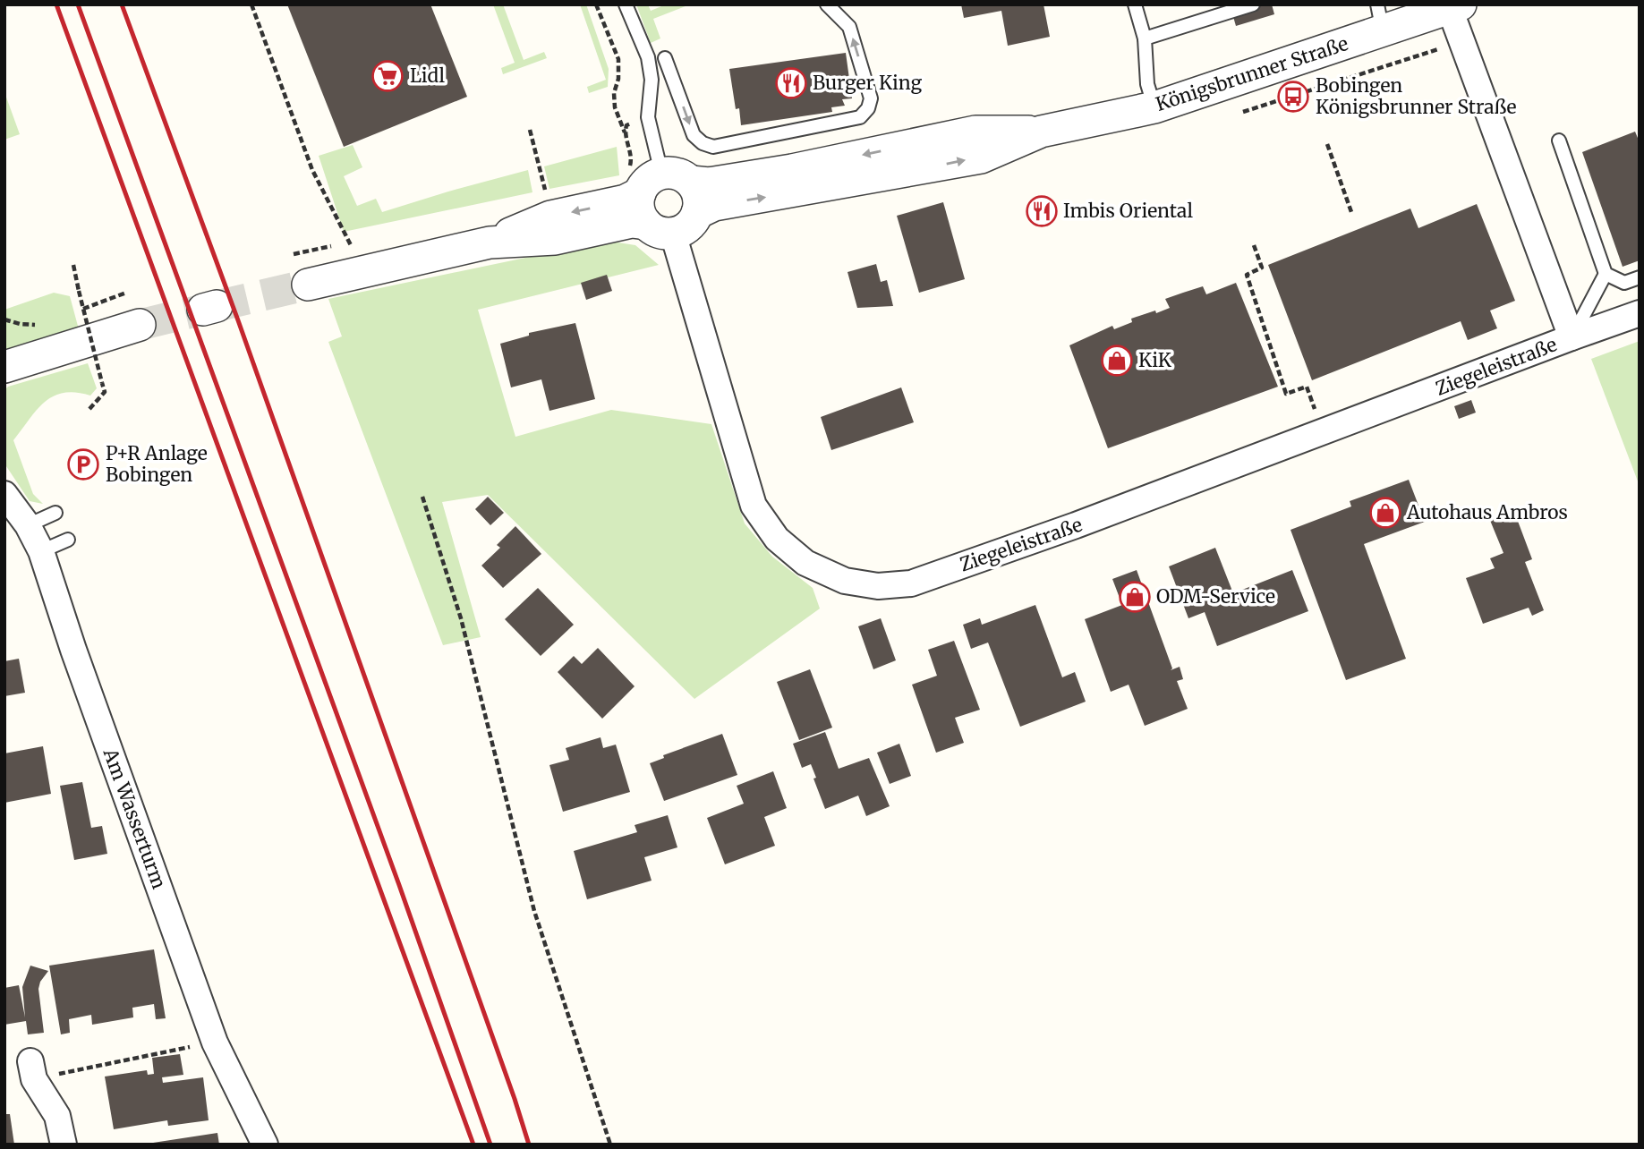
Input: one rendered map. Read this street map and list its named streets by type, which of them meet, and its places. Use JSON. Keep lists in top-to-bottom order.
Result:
{
  "streets": {
    "street": ["Königsbrunner Straße", "Ziegeleistraße", "Am Wasserturm"]
  },
  "crossings": [
    ["Königsbrunner Straße", "Ziegeleistraße"]
  ],
  "places": {
    "supermarket": ["Lidl"],
    "restaurant": ["Burger King", "Imbis Oriental"],
    "bus stop": ["Bobingen Königsbrunner Straße"],
    "shop": ["KiK", "Autohaus Ambros", "ODM-Service"],
    "parking": ["P+R Anlage Bobingen"]
  }
}
